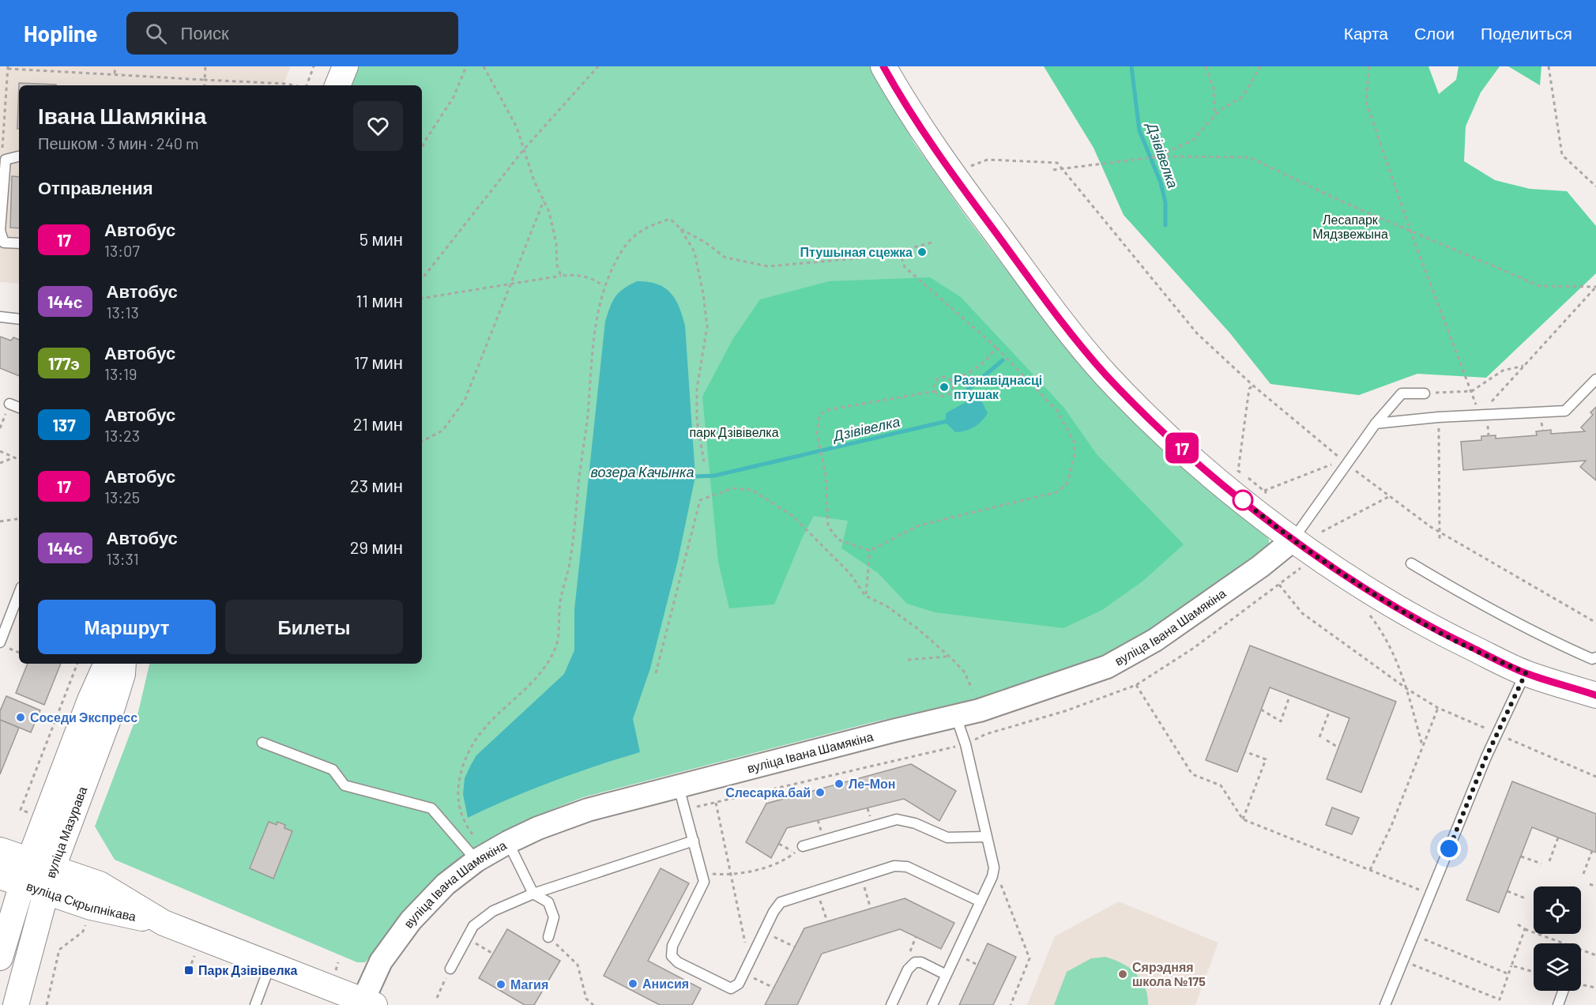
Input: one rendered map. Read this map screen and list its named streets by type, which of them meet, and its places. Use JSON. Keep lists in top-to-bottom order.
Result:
{
  "streets": {
    "main road": ["вуліца Мазурава", "вуліца Скрыпнікава"],
    "street": ["вуліца Івана Шамякіна"]
  },
  "crossings": [
    ["вуліца Івана Шамякіна", "вуліца Скрыпнікава"],
    ["вуліца Мазурава", "вуліца Скрыпнікава"]
  ],
  "water": ["Дзівівелка", "возера Качынка"],
  "parks": ["Лесапарк Мядзвежына", "парк Дзівівелка"],
  "places": {
    "other": [
      "Птушыная сцежка",
      "Разнавіднасці птушак",
      "Соседи Экспресс",
      "Ле-Мон",
      "Слесарка.бай",
      "Сярэдняя школа №175",
      "Анисия",
      "Магия"
    ],
    "transit": ["Парк Дзівівелка"]
  },
  "lines": ["bus line 17"],
  "page": {
    "header": "Hopline",
    "search": "Поиск",
    "nav": ["Карта", "Слои", "Поделиться"],
    "on_map": "17",
    "heading": [
      ["Івана Шамякіна", "Пешком · 3 мин · 240 m"],
      "Отправления"
    ],
    "list": [
      {
        "mark": "17",
        "name": "Автобус",
        "note": "13:07",
        "value": "5 мин"
      },
      {
        "mark": "144с",
        "name": "Автобус",
        "note": "13:13",
        "value": "11 мин"
      },
      {
        "mark": "177э",
        "name": "Автобус",
        "note": "13:19",
        "value": "17 мин"
      },
      {
        "mark": "137",
        "name": "Автобус",
        "note": "13:23",
        "value": "21 мин"
      },
      {
        "mark": "17",
        "name": "Автобус",
        "note": "13:25",
        "value": "23 мин"
      },
      {
        "mark": "144с",
        "name": "Автобус",
        "note": "13:31",
        "value": "29 мин"
      }
    ],
    "buttons": ["Маршрут", "Билеты"]
  }
}
